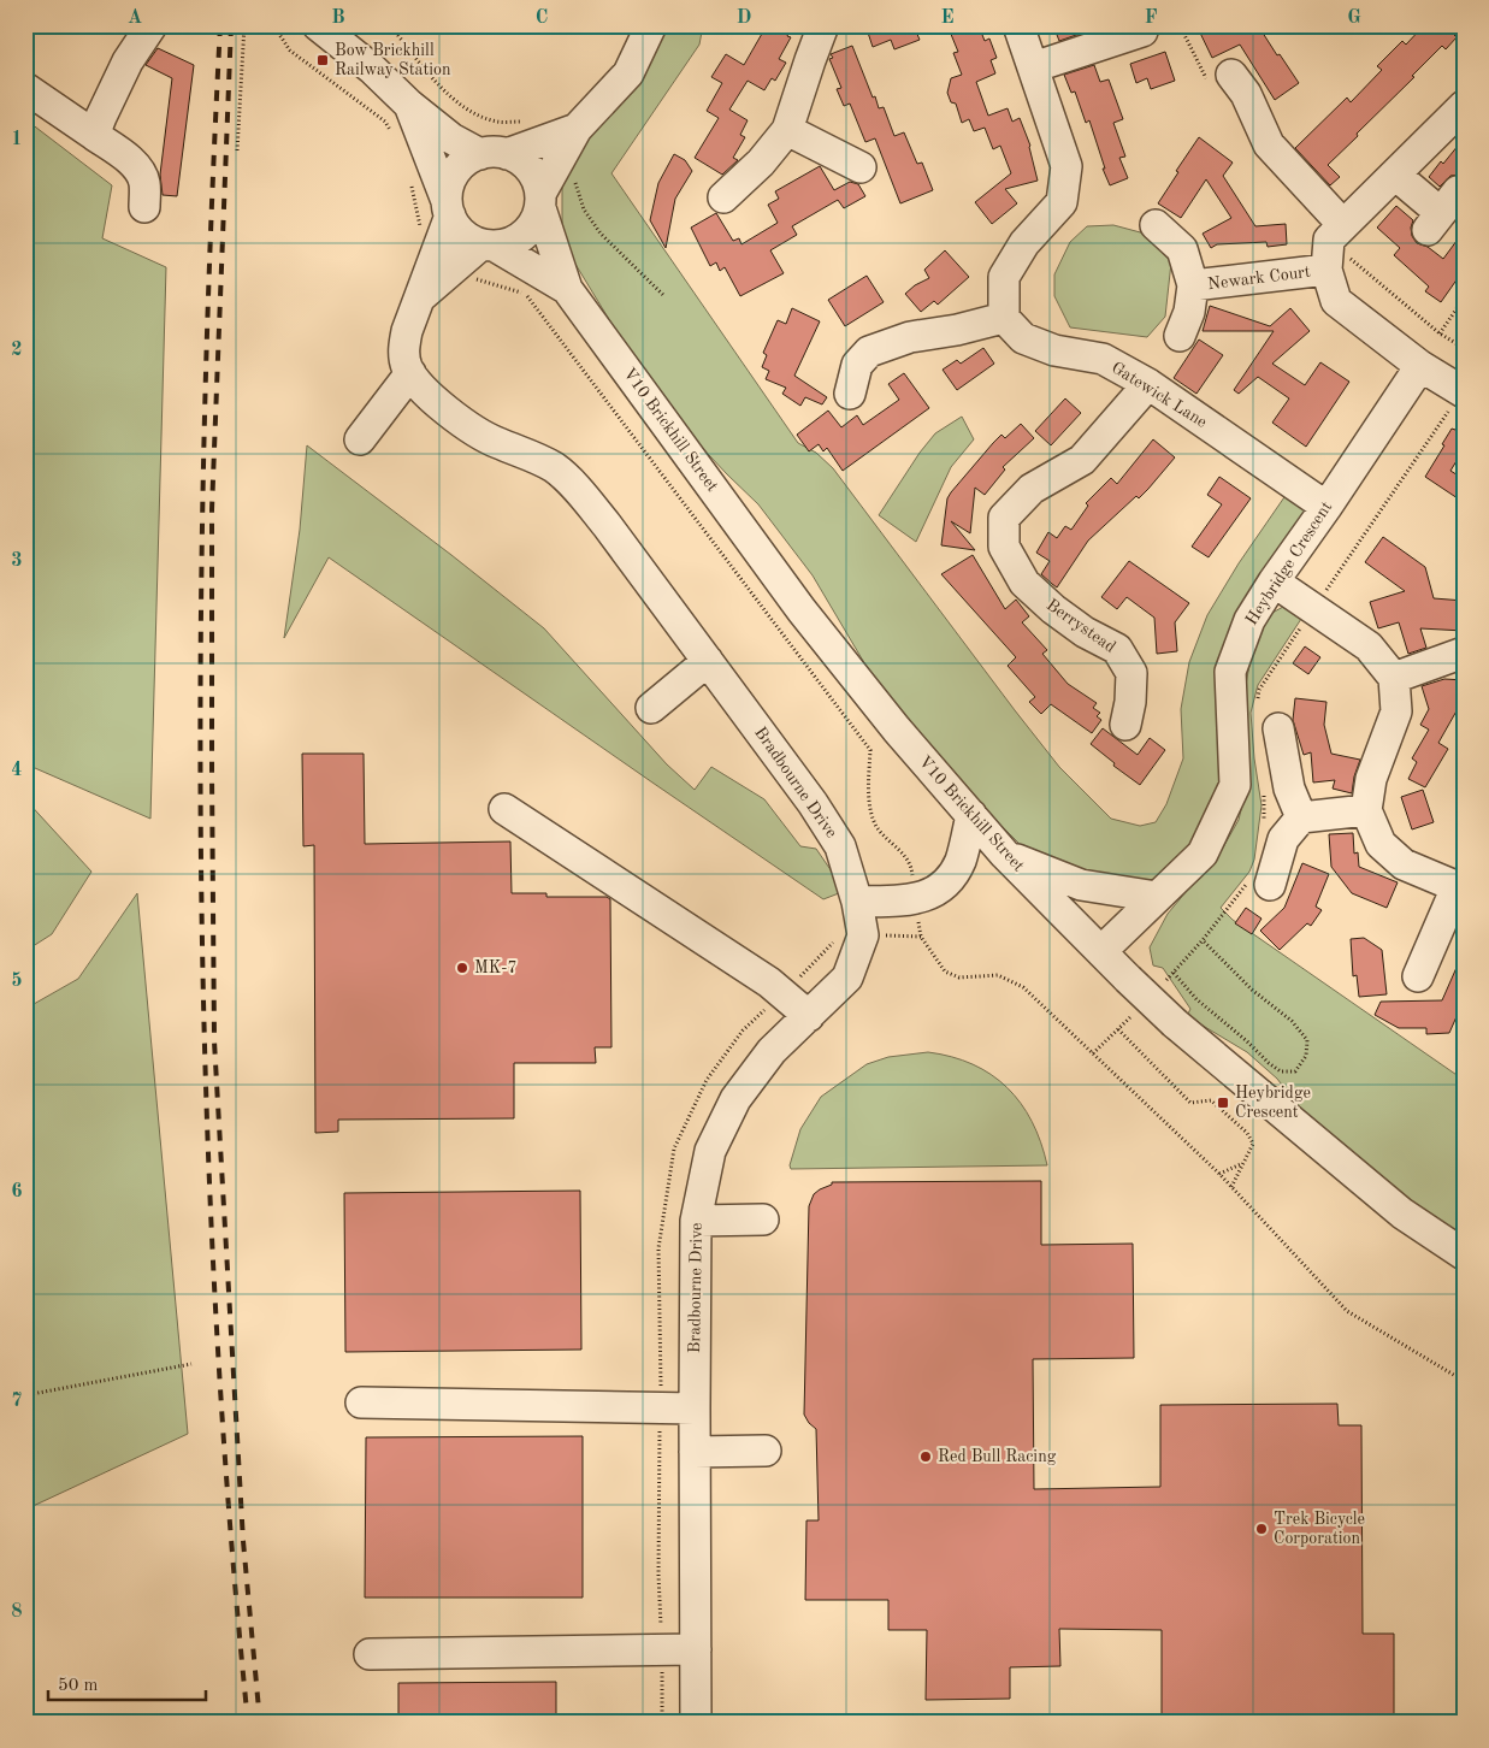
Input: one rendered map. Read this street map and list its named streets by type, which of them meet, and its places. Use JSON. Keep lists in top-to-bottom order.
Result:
{
  "streets": {
    "street": [
      "Newark Court",
      "Gatewick Lane",
      "V10 Brickhill Street",
      "Heybridge Crescent",
      "Berrystead",
      "Bradbourne Drive"
    ]
  },
  "crossings": [
    ["Gatewick Lane", "Heybridge Crescent"],
    ["Gatewick Lane", "Berrystead"],
    ["V10 Brickhill Street", "Heybridge Crescent"]
  ],
  "places": {
    "transit": ["Bow Brickhill Railway Station", "Heybridge Crescent"],
    "other": ["MK-7", "Red Bull Racing", "Trek Bicycle Corporation"]
  },
  "scale_bar": "50 m",
  "grid": {
    "columns": [
      "A",
      "B",
      "C",
      "D",
      "E",
      "F",
      "G"
    ],
    "rows": [
      "1",
      "2",
      "3",
      "4",
      "5",
      "6",
      "7",
      "8"
    ]
  }
}
